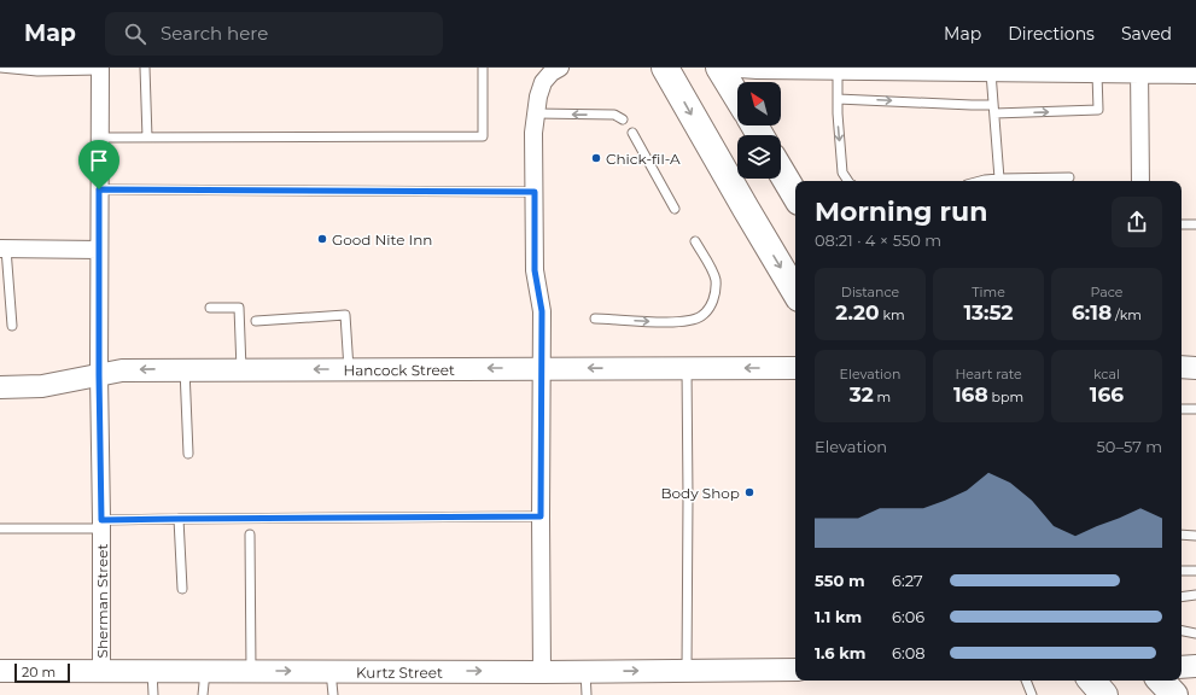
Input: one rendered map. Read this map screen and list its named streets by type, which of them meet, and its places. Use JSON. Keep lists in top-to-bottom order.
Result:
{
  "streets": {
    "street": ["Hancock Street", "Sherman Street", "Kurtz Street"]
  },
  "crossings": [
    ["Hancock Street", "Sherman Street"],
    ["Sherman Street", "Kurtz Street"]
  ],
  "one_way": ["Hancock Street", "Kurtz Street"],
  "places": ["Chick-fil-A", "Good Nite Inn", "Body Shop"],
  "scale_bar": "20 m",
  "north": "top left",
  "page": {
    "header": "Map",
    "search": "Search here",
    "nav": ["Map", "Directions", "Saved"],
    "heading": ["Morning run", "08:21 · 4 × 550 m"],
    "stats": [
      ["Distance", "2.20 km"],
      ["Time", "13:52"],
      ["Pace", "6:18 /km"],
      ["Elevation", "32 m"],
      ["Heart rate", "168 bpm"],
      ["kcal", "166"]
    ],
    "chart": ["Elevation", "50–57 m"],
    "list": [
      {
        "name": "550 m",
        "note": "6:27"
      },
      {
        "name": "1.1 km",
        "note": "6:06"
      },
      {
        "name": "1.6 km",
        "note": "6:08"
      }
    ],
    "scale": "20 m"
  }
}
